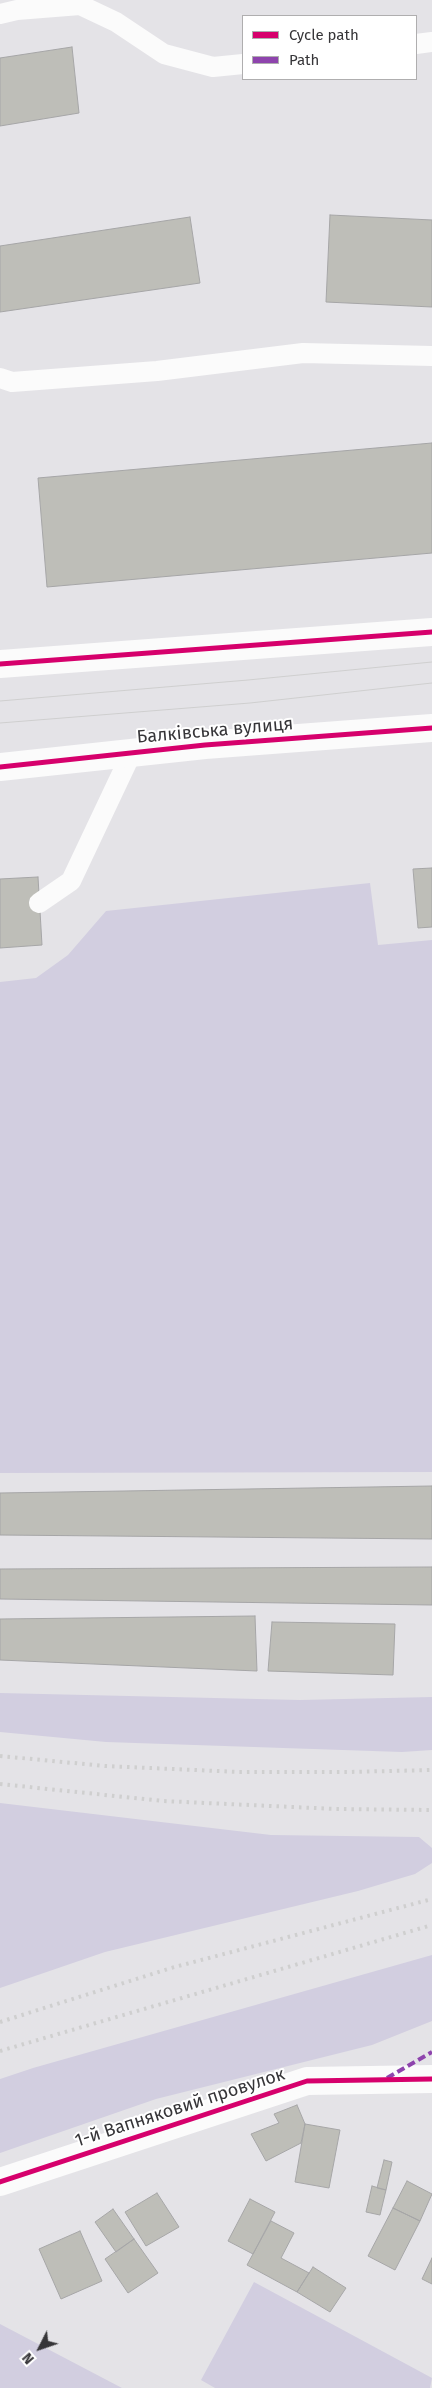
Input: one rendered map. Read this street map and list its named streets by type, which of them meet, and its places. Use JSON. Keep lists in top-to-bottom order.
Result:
{
  "streets": {
    "main road": ["Балківська вулиця", "1-й Вапняковий провулок"]
  },
  "legend": ["Cycle path", "Path"],
  "north": "bottom left"
}
